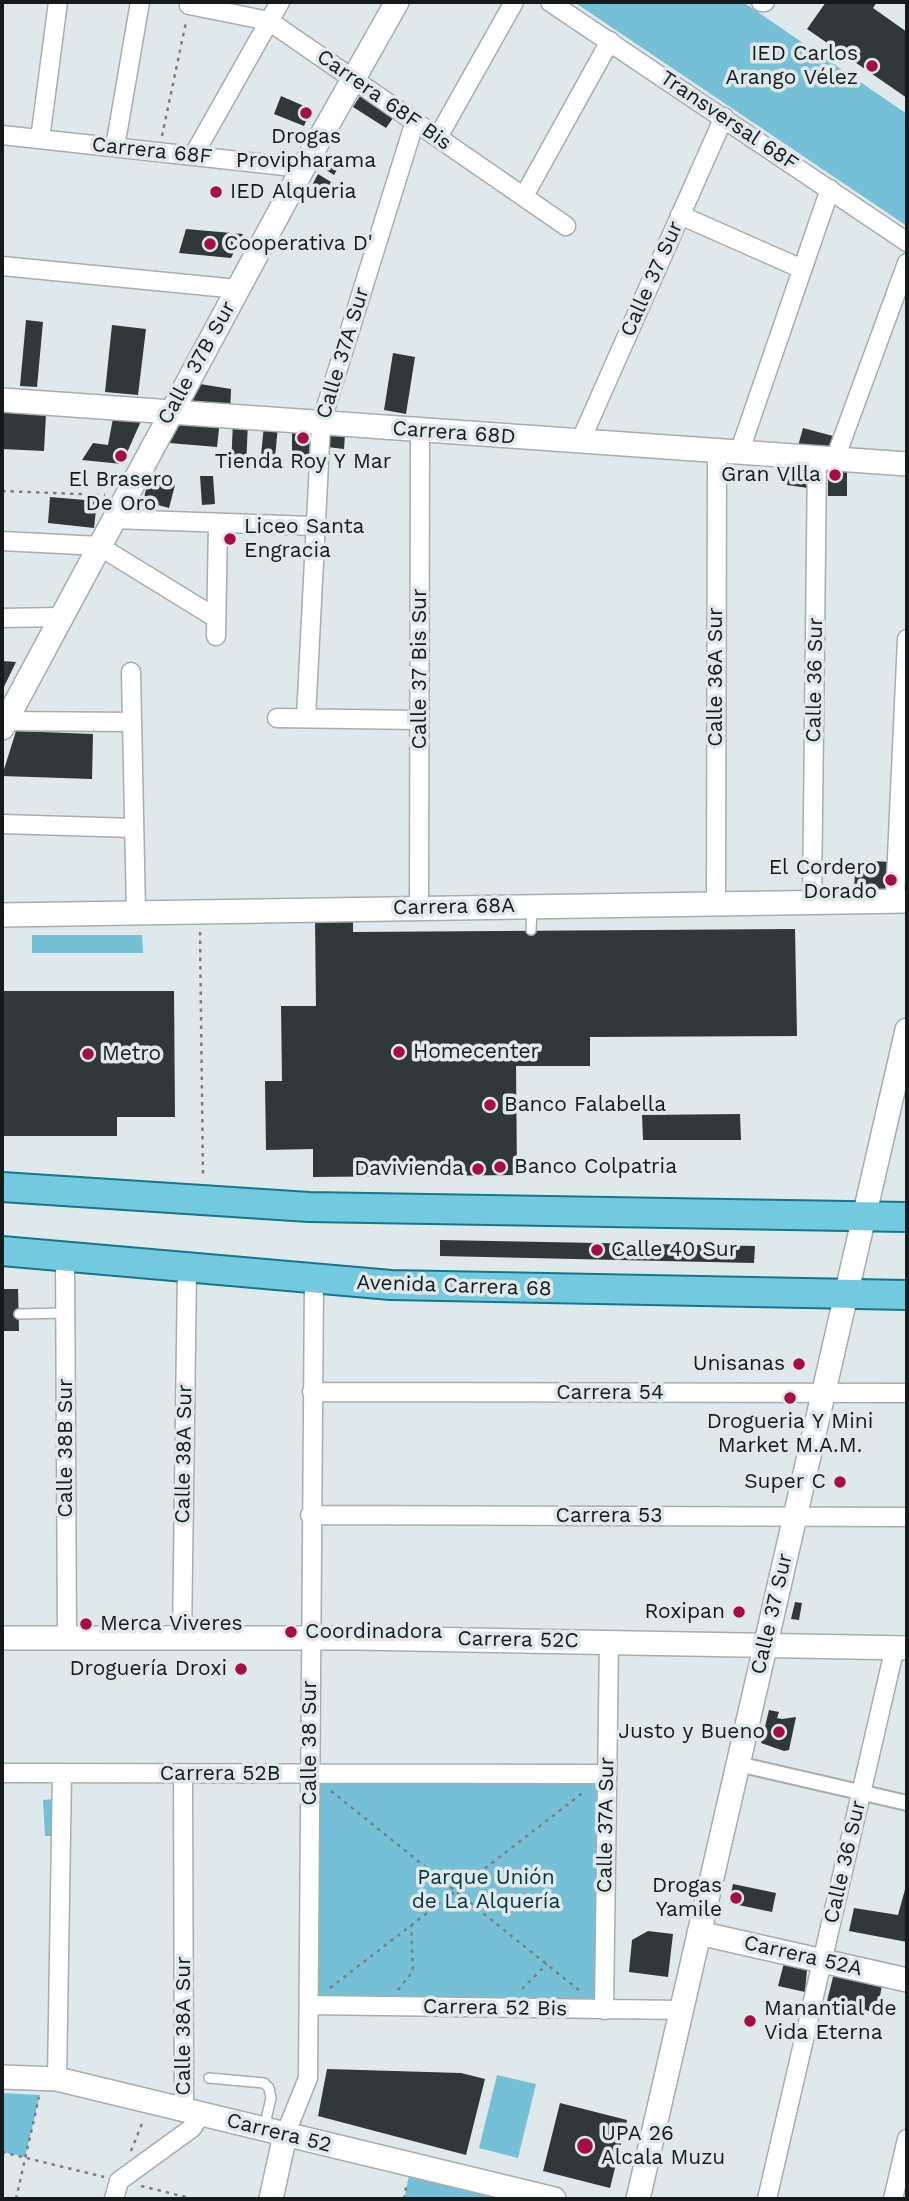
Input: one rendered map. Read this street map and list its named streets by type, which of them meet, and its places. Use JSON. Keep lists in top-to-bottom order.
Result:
{
  "streets": {
    "main road": ["Avenida Carrera 68"],
    "street": [
      "Carrera 68F Bis",
      "Transversal 68F",
      "Carrera 68F",
      "Calle 37 Sur",
      "Calle 37A Sur",
      "Calle 37B Sur",
      "Carrera 68D",
      "Calle 37 Bis Sur",
      "Calle 36A Sur",
      "Calle 36 Sur",
      "Carrera 68A",
      "Carrera 54",
      "Calle 38B Sur",
      "Calle 38A Sur",
      "Carrera 53",
      "Carrera 52C",
      "Calle 38 Sur",
      "Carrera 52B",
      "Carrera 52A",
      "Carrera 52 Bis",
      "Carrera 52"
    ]
  },
  "crossings": [
    ["Carrera 68F Bis", "Calle 37A Sur"],
    ["Carrera 68F Bis", "Calle 37B Sur"],
    ["Transversal 68F", "Calle 37 Sur"],
    ["Transversal 68F", "Calle 36A Sur"],
    ["Carrera 68F", "Calle 37B Sur"],
    ["Calle 37 Sur", "Carrera 68D"],
    ["Calle 37 Sur", "Avenida Carrera 68"],
    ["Calle 37 Sur", "Carrera 54"],
    ["Calle 37 Sur", "Carrera 53"],
    ["Calle 37 Sur", "Carrera 52C"],
    ["Calle 37 Sur", "Carrera 52A"],
    ["Calle 37 Sur", "Carrera 52 Bis"],
    ["Calle 37A Sur", "Carrera 68D"],
    ["Calle 37A Sur", "Carrera 52C"],
    ["Calle 37A Sur", "Carrera 52B"],
    ["Calle 37A Sur", "Carrera 52 Bis"],
    ["Calle 37B Sur", "Carrera 68D"],
    ["Carrera 68D", "Calle 37 Bis Sur"],
    ["Carrera 68D", "Calle 36A Sur"],
    ["Carrera 68D", "Calle 36 Sur"],
    ["Calle 37 Bis Sur", "Carrera 68A"],
    ["Calle 36A Sur", "Carrera 68A"],
    ["Calle 36 Sur", "Carrera 68A"],
    ["Calle 36 Sur", "Carrera 52C"],
    ["Calle 36 Sur", "Carrera 52A"],
    ["Avenida Carrera 68", "Calle 38B Sur"],
    ["Avenida Carrera 68", "Calle 38A Sur"],
    ["Avenida Carrera 68", "Calle 38 Sur"],
    ["Carrera 54", "Calle 38 Sur"],
    ["Calle 38B Sur", "Carrera 52C"],
    ["Calle 38A Sur", "Carrera 52C"],
    ["Calle 38A Sur", "Carrera 52B"],
    ["Calle 38A Sur", "Carrera 52"],
    ["Carrera 53", "Calle 38 Sur"],
    ["Carrera 52C", "Calle 38 Sur"],
    ["Calle 38 Sur", "Carrera 52B"],
    ["Calle 38 Sur", "Carrera 52 Bis"],
    ["Calle 38 Sur", "Carrera 52"]
  ],
  "parks": ["Parque Unión de La Alquería"],
  "places": [
    "IED Carlos Arango Vélez",
    "Drogas Provipharama",
    "IED Alqueria",
    "Cooperativa D'",
    "Tienda Roy Y Mar",
    "El Brasero De Oro",
    "Gran VIlla",
    "Liceo Santa Engracia",
    "El Cordero Dorado",
    "Homecenter",
    "Metro",
    "Banco Falabella",
    "Banco Colpatria",
    "Davivienda",
    "Calle 40 Sur",
    "Unisanas",
    "Drogueria Y Mini Market M.A.M.",
    "Super C",
    "Roxipan",
    "Merca Viveres",
    "Coordinadora",
    "Droguería Droxi",
    "Justo y Bueno",
    "Drogas Yamile",
    "Manantial de Vida Eterna",
    "UPA 26 Alcala Muzu"
  ]
}
